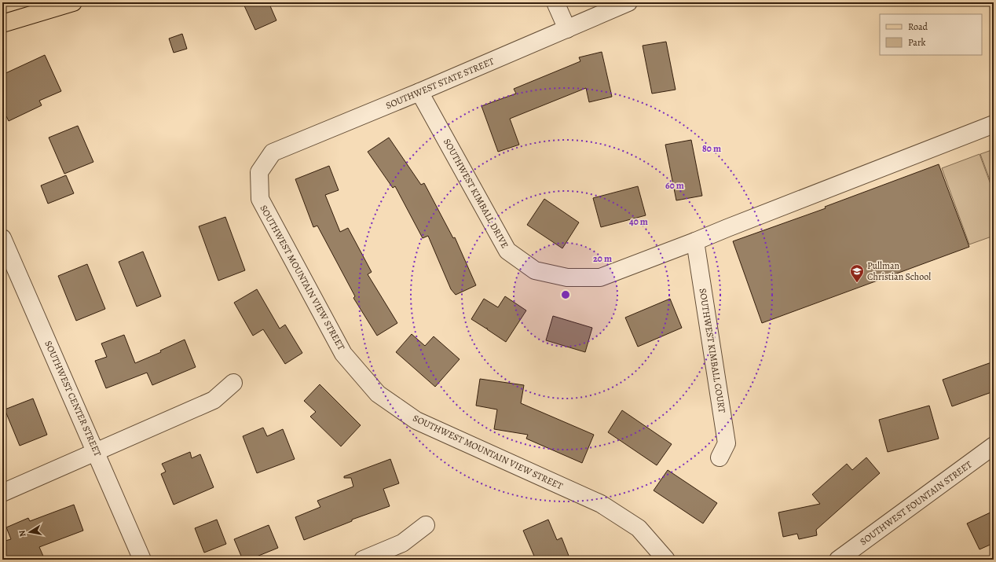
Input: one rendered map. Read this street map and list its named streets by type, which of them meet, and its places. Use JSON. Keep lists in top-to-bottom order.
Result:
{
  "streets": {
    "street": [
      "SOUTHWEST STATE STREET",
      "SOUTHWEST KIMBALL DRIVE",
      "SOUTHWEST MOUNTAIN VIEW STREET",
      "SOUTHWEST KIMBALL COURT",
      "SOUTHWEST CENTER STREET",
      "SOUTHWEST FOUNTAIN STREET"
    ]
  },
  "crossings": [
    ["SOUTHWEST STATE STREET", "SOUTHWEST KIMBALL DRIVE"],
    ["SOUTHWEST STATE STREET", "SOUTHWEST MOUNTAIN VIEW STREET"],
    ["SOUTHWEST KIMBALL DRIVE", "SOUTHWEST KIMBALL COURT"]
  ],
  "places": {
    "school or university": ["Pullman Christian School"]
  },
  "legend": ["Road", "Park"],
  "north": "left",
  "rings": [
    "80 m",
    "60 m",
    "40 m",
    "20 m"
  ]
}
